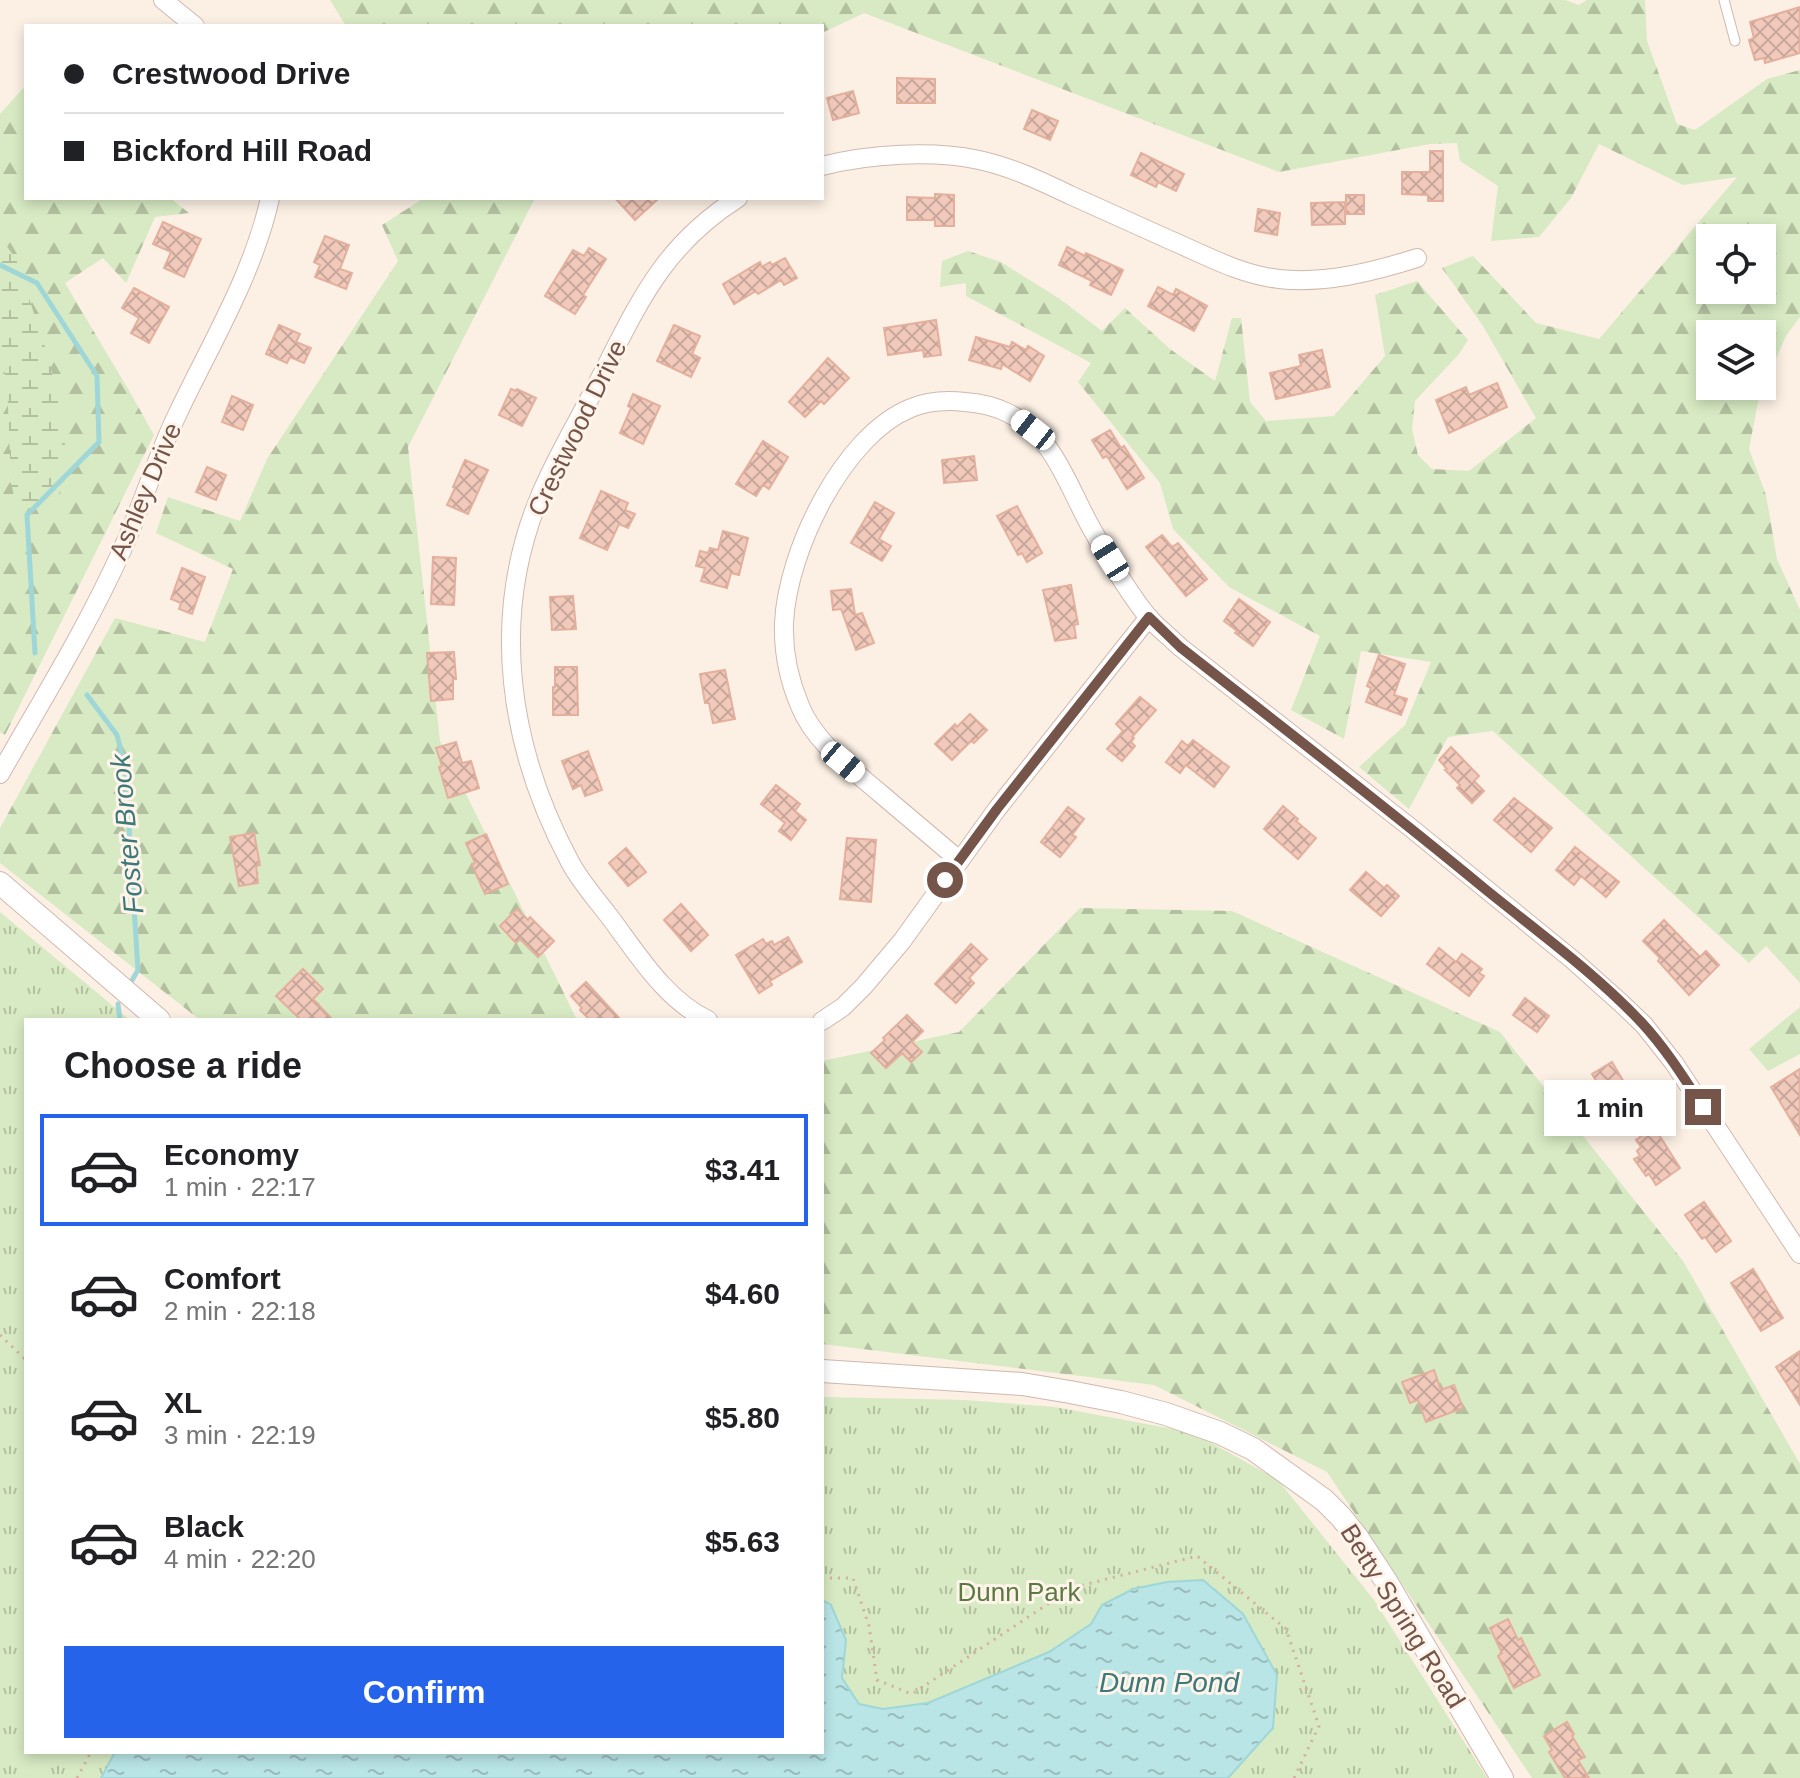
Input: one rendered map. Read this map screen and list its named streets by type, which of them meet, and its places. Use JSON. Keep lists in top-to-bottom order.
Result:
{
  "streets": {
    "street": ["Crestwood Drive", "Ashley Drive", "Betty Spring Road"]
  },
  "water": ["Foster Brook", "Dunn Pond"],
  "parks": ["Dunn Park"],
  "page": {
    "banner": ["Crestwood Drive", "Bickford Hill Road"],
    "heading": "Choose a ride",
    "bubble": "1 min",
    "list": [
      {
        "name": "Economy",
        "note": "1 min · 22:17",
        "value": "$3.41"
      },
      {
        "name": "Comfort",
        "note": "2 min · 22:18",
        "value": "$4.60"
      },
      {
        "name": "XL",
        "note": "3 min · 22:19",
        "value": "$5.80"
      },
      {
        "name": "Black",
        "note": "4 min · 22:20",
        "value": "$5.63"
      }
    ],
    "buttons": "Confirm"
  }
}
